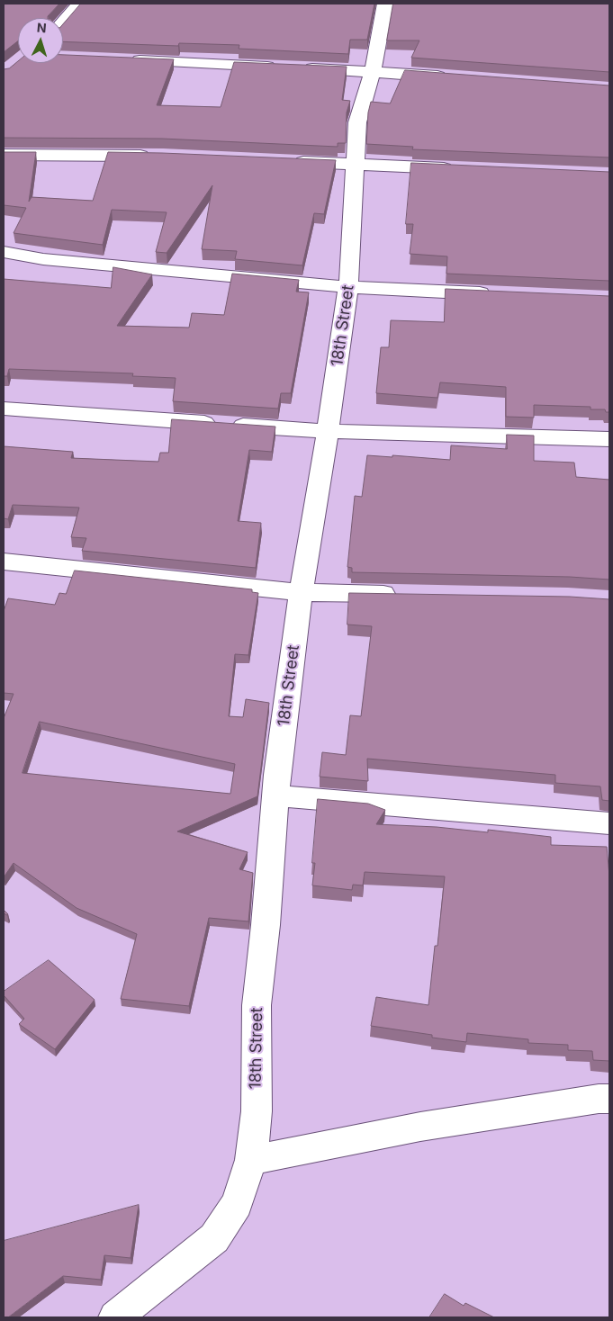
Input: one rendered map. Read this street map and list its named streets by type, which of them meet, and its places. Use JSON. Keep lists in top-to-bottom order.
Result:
{
  "streets": {
    "street": ["18th Street"]
  },
  "north": "top"
}
